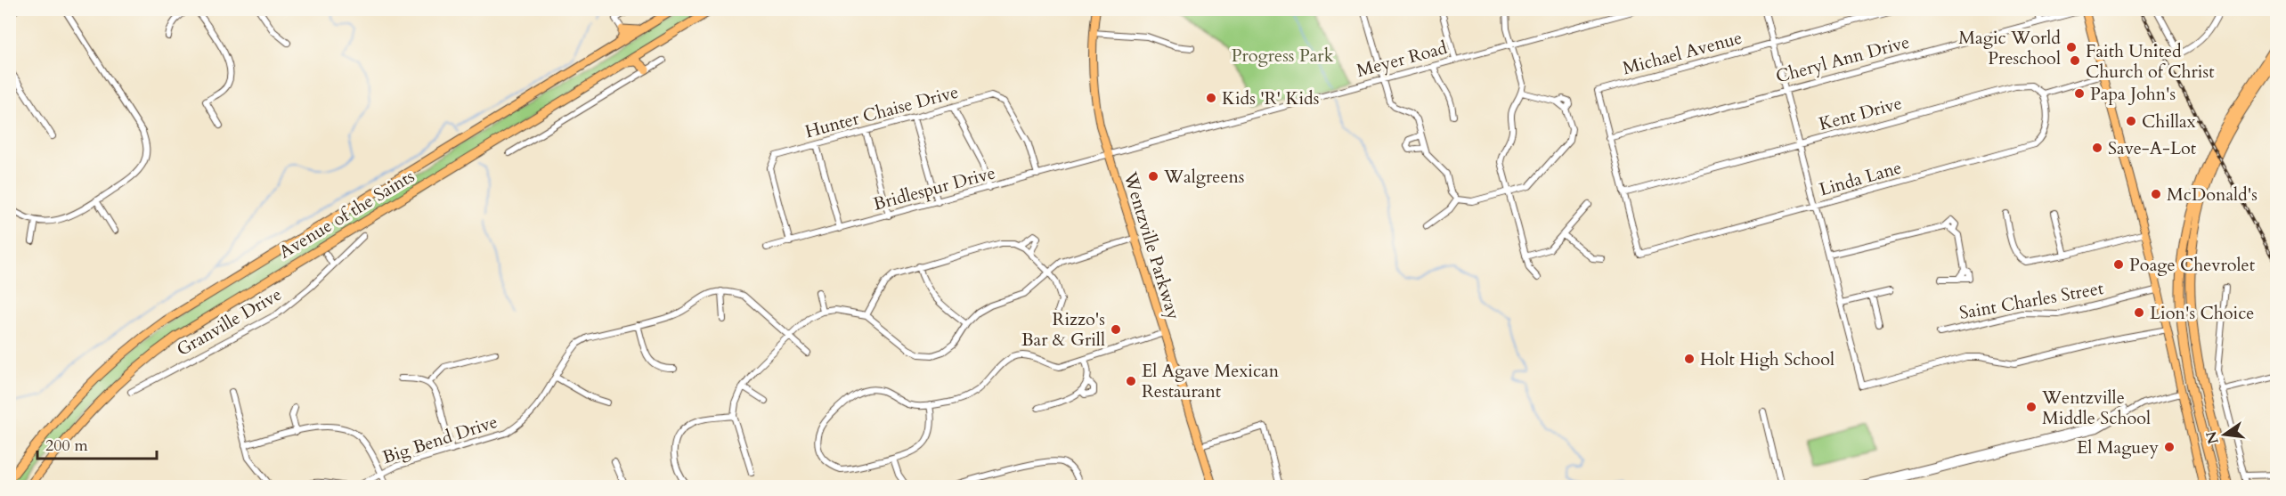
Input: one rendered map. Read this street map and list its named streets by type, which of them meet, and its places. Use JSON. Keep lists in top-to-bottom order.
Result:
{
  "streets": {
    "highway": ["Avenue of the Saints"],
    "main road": ["Wentzville Parkway"],
    "street": [
      "Michael Avenue",
      "Meyer Road",
      "Cheryl Ann Drive",
      "Hunter Chaise Drive",
      "Kent Drive",
      "Linda Lane",
      "Bridlespur Drive",
      "Saint Charles Street",
      "Granville Drive",
      "Big Bend Drive"
    ]
  },
  "crossings": [
    ["Michael Avenue", "Cheryl Ann Drive"],
    ["Meyer Road", "Bridlespur Drive"],
    ["Meyer Road", "Wentzville Parkway"],
    ["Hunter Chaise Drive", "Bridlespur Drive"],
    ["Kent Drive", "Linda Lane"],
    ["Bridlespur Drive", "Wentzville Parkway"]
  ],
  "parks": ["Progress Park"],
  "places": [
    "Magic World Preschool",
    "Faith United Church of Christ",
    "Papa John's",
    "Kids 'R' Kids",
    "Chillax",
    "Save-A-Lot",
    "Walgreens",
    "McDonald's",
    "Poage Chevrolet",
    "Lion's Choice",
    "Rizzo's Bar & Grill",
    "Holt High School",
    "El Agave Mexican Restaurant",
    "Wentzville Middle School",
    "El Maguey"
  ],
  "scale_bar": "200 m",
  "north": "left"
}
